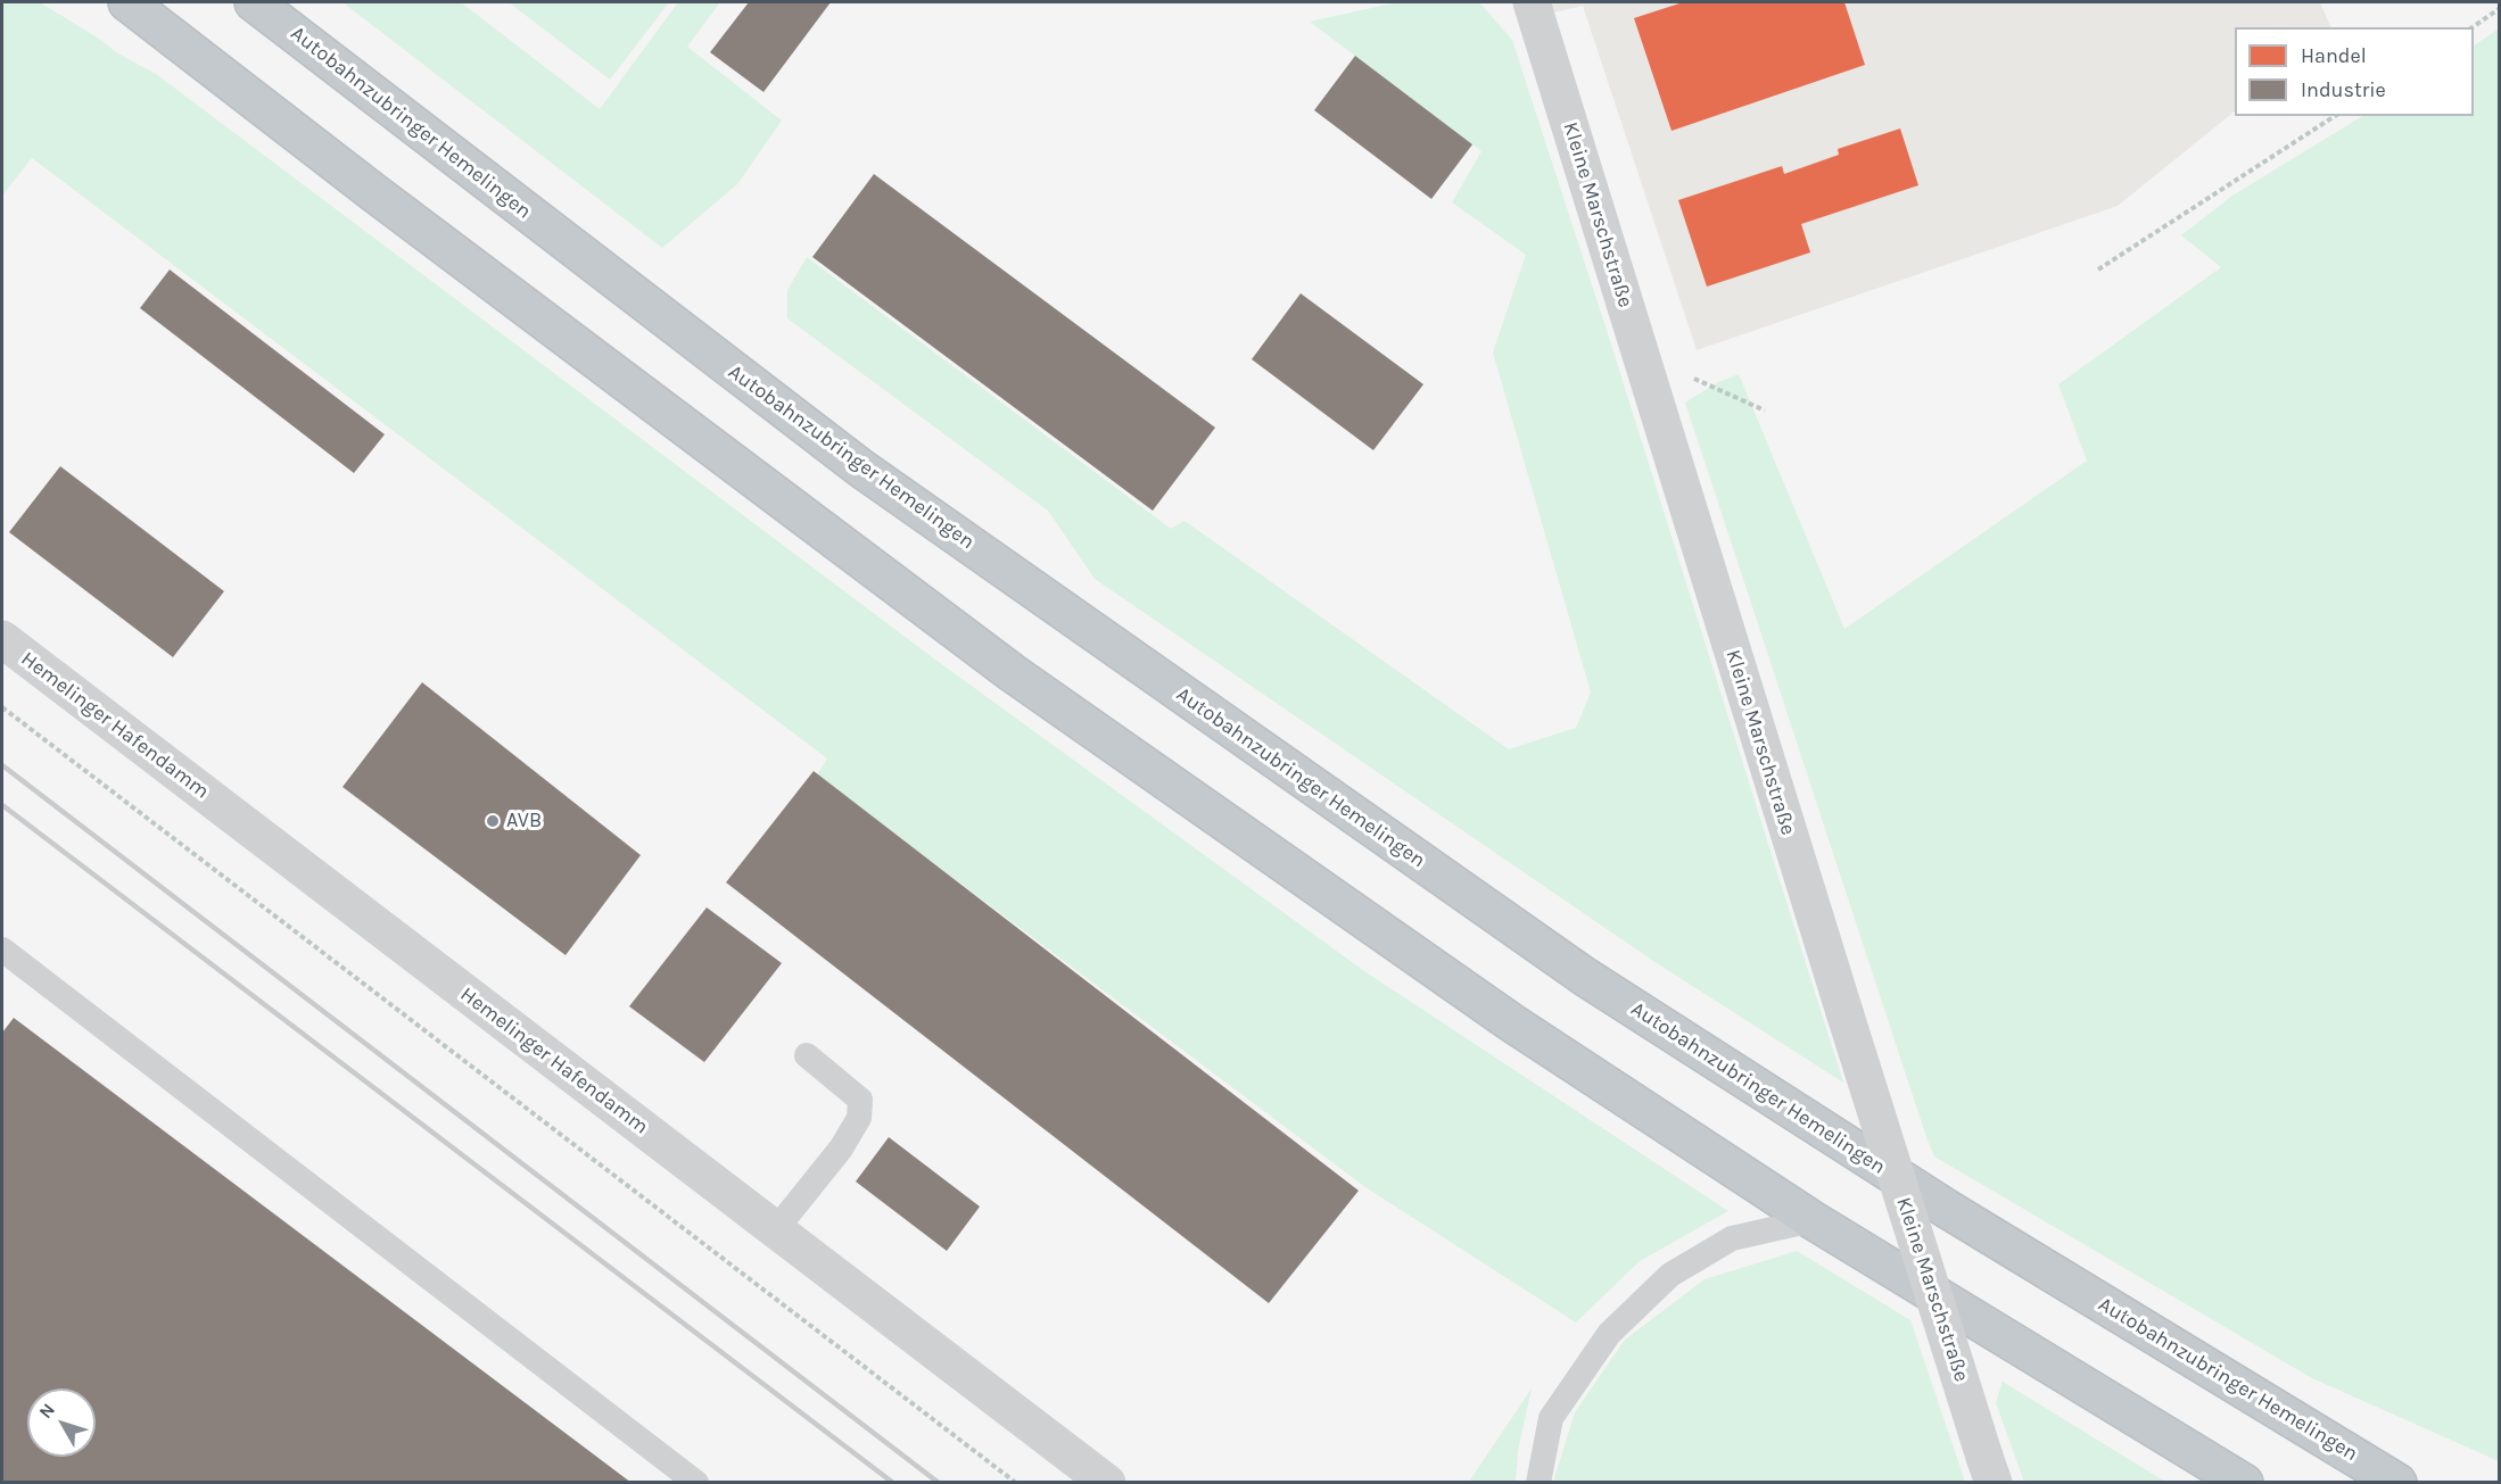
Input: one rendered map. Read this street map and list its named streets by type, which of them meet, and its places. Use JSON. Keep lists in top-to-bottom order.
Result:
{
  "streets": {
    "highway": ["Autobahnzubringer Hemelingen"],
    "street": ["Kleine Marschstraße", "Hemelinger Hafendamm"]
  },
  "places": ["AVB"],
  "legend": ["Handel", "Industrie"],
  "north": "top left"
}
